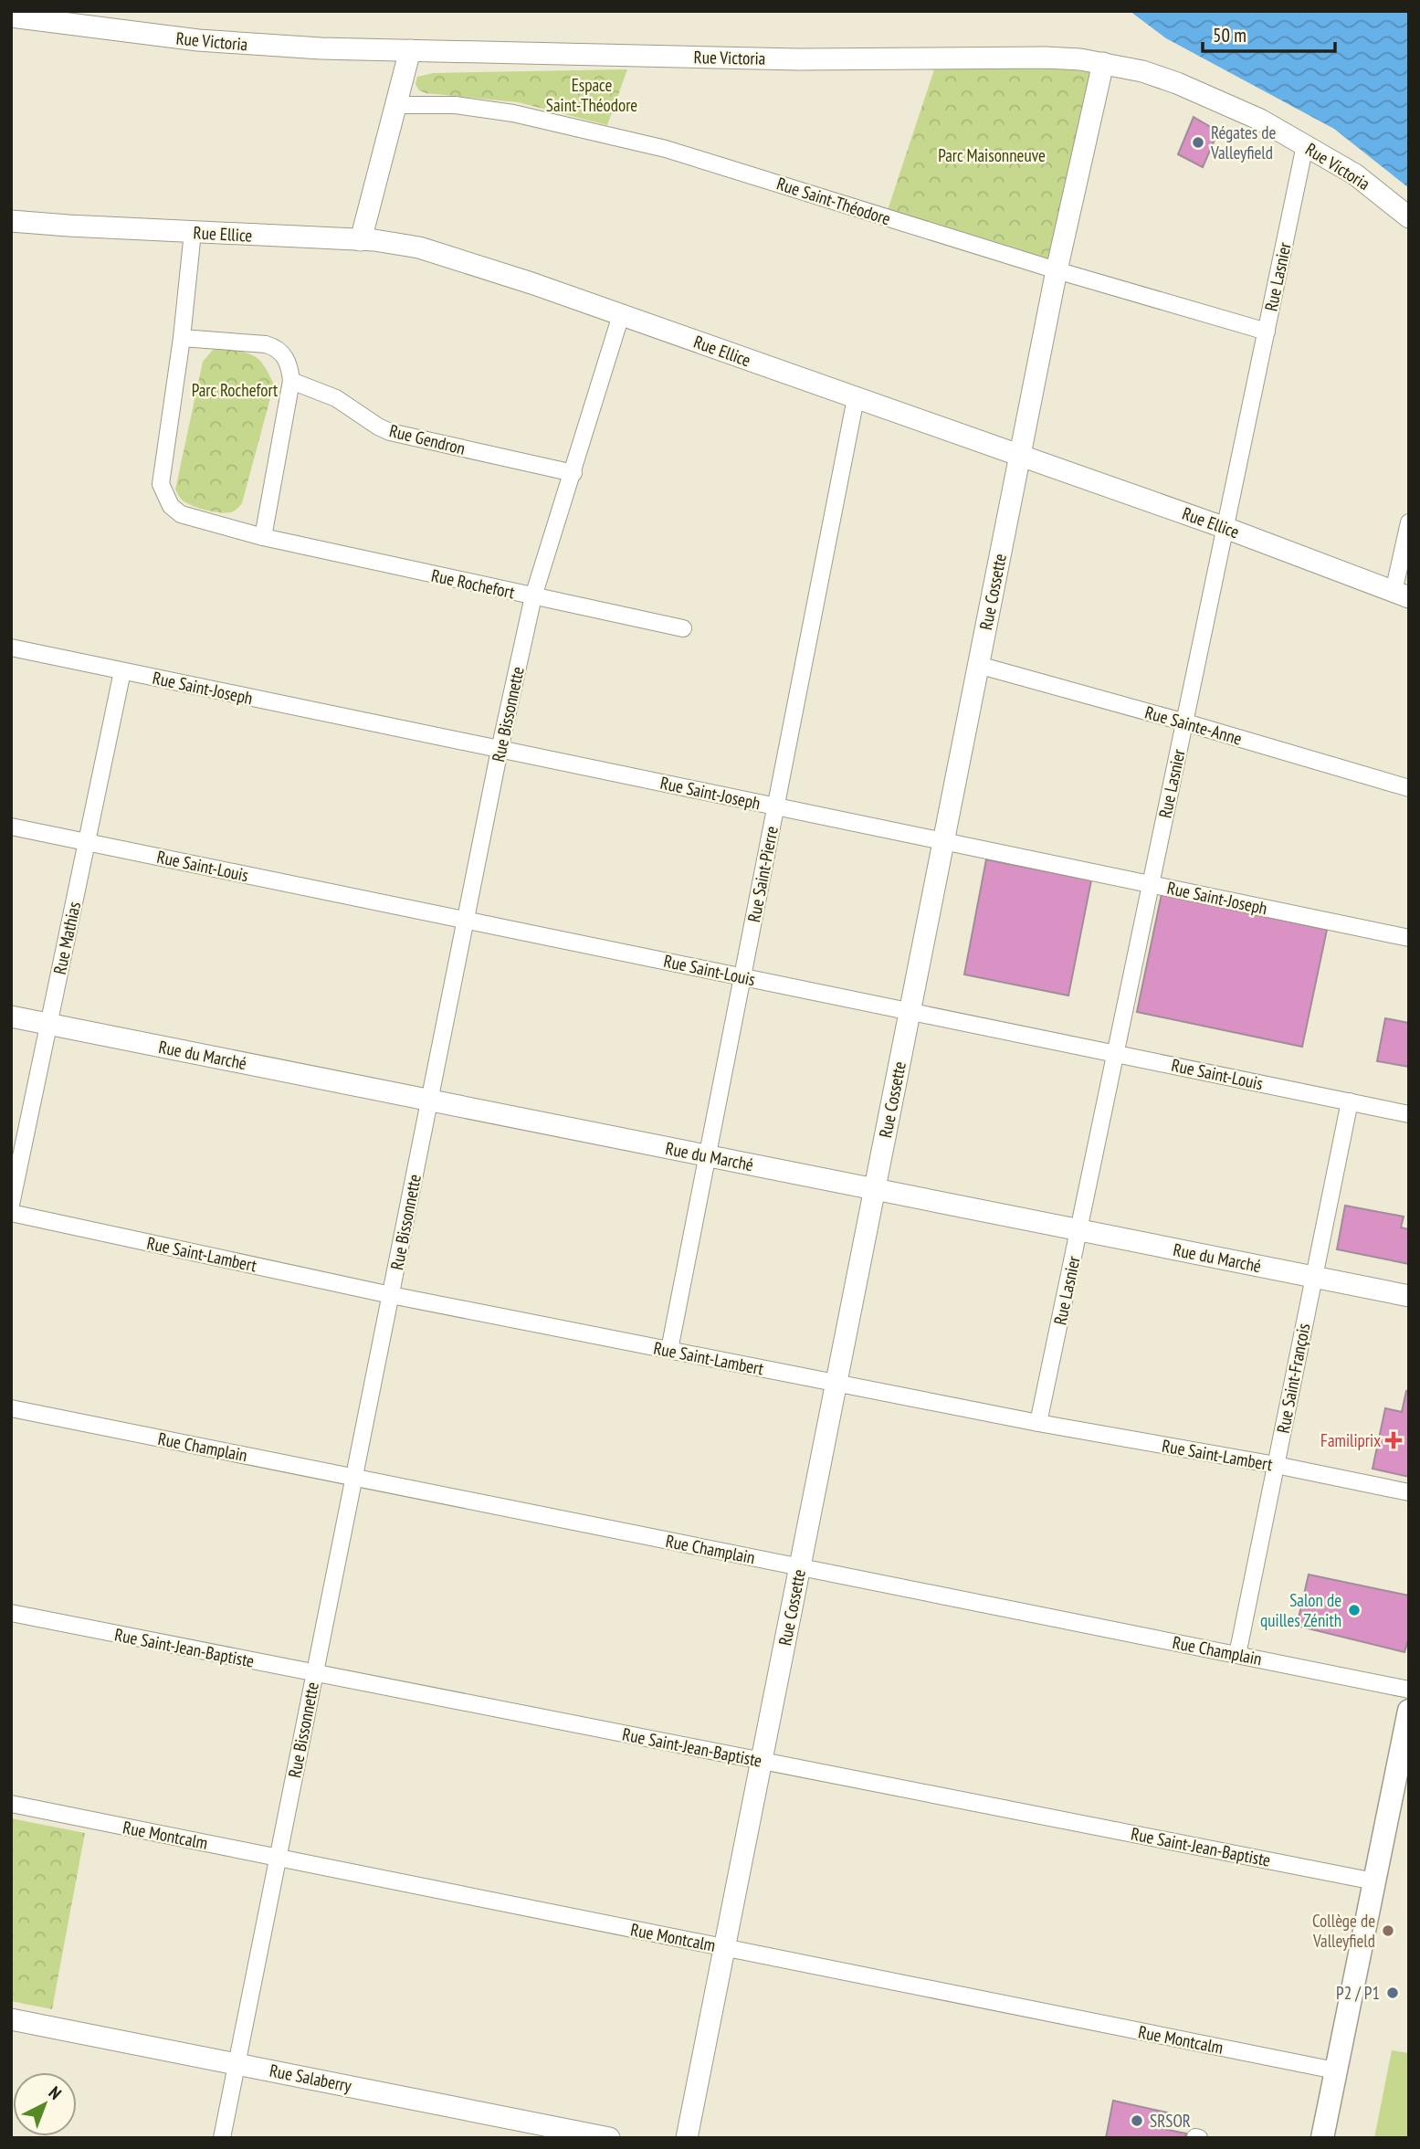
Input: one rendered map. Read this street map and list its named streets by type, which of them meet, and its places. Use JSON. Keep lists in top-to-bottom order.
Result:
{
  "streets": {
    "street": [
      "Rue Victoria",
      "Rue Saint-Théodore",
      "Rue Ellice",
      "Rue Lasnier",
      "Rue Gendron",
      "Rue Rochefort",
      "Rue Cossette",
      "Rue Saint-Joseph",
      "Rue Bissonnette",
      "Rue Sainte-Anne",
      "Rue Saint-Louis",
      "Rue Saint-Pierre",
      "Rue Mathias",
      "Rue du Marché",
      "Rue Saint-Lambert",
      "Rue Saint-François",
      "Rue Champlain",
      "Rue Saint-Jean-Baptiste",
      "Rue Montcalm",
      "Rue Salaberry"
    ]
  },
  "crossings": [
    ["Rue Victoria", "Rue Lasnier"],
    ["Rue Victoria", "Rue Cossette"],
    ["Rue Saint-Théodore", "Rue Lasnier"],
    ["Rue Saint-Théodore", "Rue Cossette"],
    ["Rue Ellice", "Rue Lasnier"],
    ["Rue Ellice", "Rue Rochefort"],
    ["Rue Ellice", "Rue Cossette"],
    ["Rue Ellice", "Rue Bissonnette"],
    ["Rue Ellice", "Rue Saint-Pierre"],
    ["Rue Lasnier", "Rue Saint-Joseph"],
    ["Rue Lasnier", "Rue Sainte-Anne"],
    ["Rue Lasnier", "Rue Saint-Louis"],
    ["Rue Lasnier", "Rue du Marché"],
    ["Rue Lasnier", "Rue Saint-Lambert"],
    ["Rue Gendron", "Rue Bissonnette"],
    ["Rue Rochefort", "Rue Bissonnette"],
    ["Rue Cossette", "Rue Saint-Joseph"],
    ["Rue Cossette", "Rue Sainte-Anne"],
    ["Rue Cossette", "Rue Saint-Louis"],
    ["Rue Cossette", "Rue du Marché"],
    ["Rue Cossette", "Rue Saint-Lambert"],
    ["Rue Cossette", "Rue Champlain"],
    ["Rue Cossette", "Rue Saint-Jean-Baptiste"],
    ["Rue Cossette", "Rue Montcalm"],
    ["Rue Saint-Joseph", "Rue Bissonnette"],
    ["Rue Saint-Joseph", "Rue Saint-Pierre"],
    ["Rue Saint-Joseph", "Rue Mathias"],
    ["Rue Bissonnette", "Rue Saint-Louis"],
    ["Rue Bissonnette", "Rue du Marché"],
    ["Rue Bissonnette", "Rue Saint-Lambert"],
    ["Rue Bissonnette", "Rue Champlain"],
    ["Rue Bissonnette", "Rue Saint-Jean-Baptiste"],
    ["Rue Bissonnette", "Rue Montcalm"],
    ["Rue Bissonnette", "Rue Salaberry"],
    ["Rue Saint-Louis", "Rue Saint-Pierre"],
    ["Rue Saint-Louis", "Rue Mathias"],
    ["Rue Saint-Louis", "Rue Saint-François"],
    ["Rue Saint-Pierre", "Rue du Marché"],
    ["Rue Saint-Pierre", "Rue Saint-Lambert"],
    ["Rue Mathias", "Rue du Marché"],
    ["Rue du Marché", "Rue Saint-François"],
    ["Rue Saint-Lambert", "Rue Saint-François"],
    ["Rue Saint-François", "Rue Champlain"]
  ],
  "parks": ["Espace Saint-Théodore", "Parc Maisonneuve", "Parc Rochefort"],
  "places": {
    "other": [
      "Régates de Valleyfield",
      "Salon de quilles Zénith",
      "Collège de Valleyfield",
      "P2 / P1",
      "SRSOR"
    ],
    "health": ["Familiprix"]
  },
  "scale_bar": "50 m",
  "north": "top right"
}
